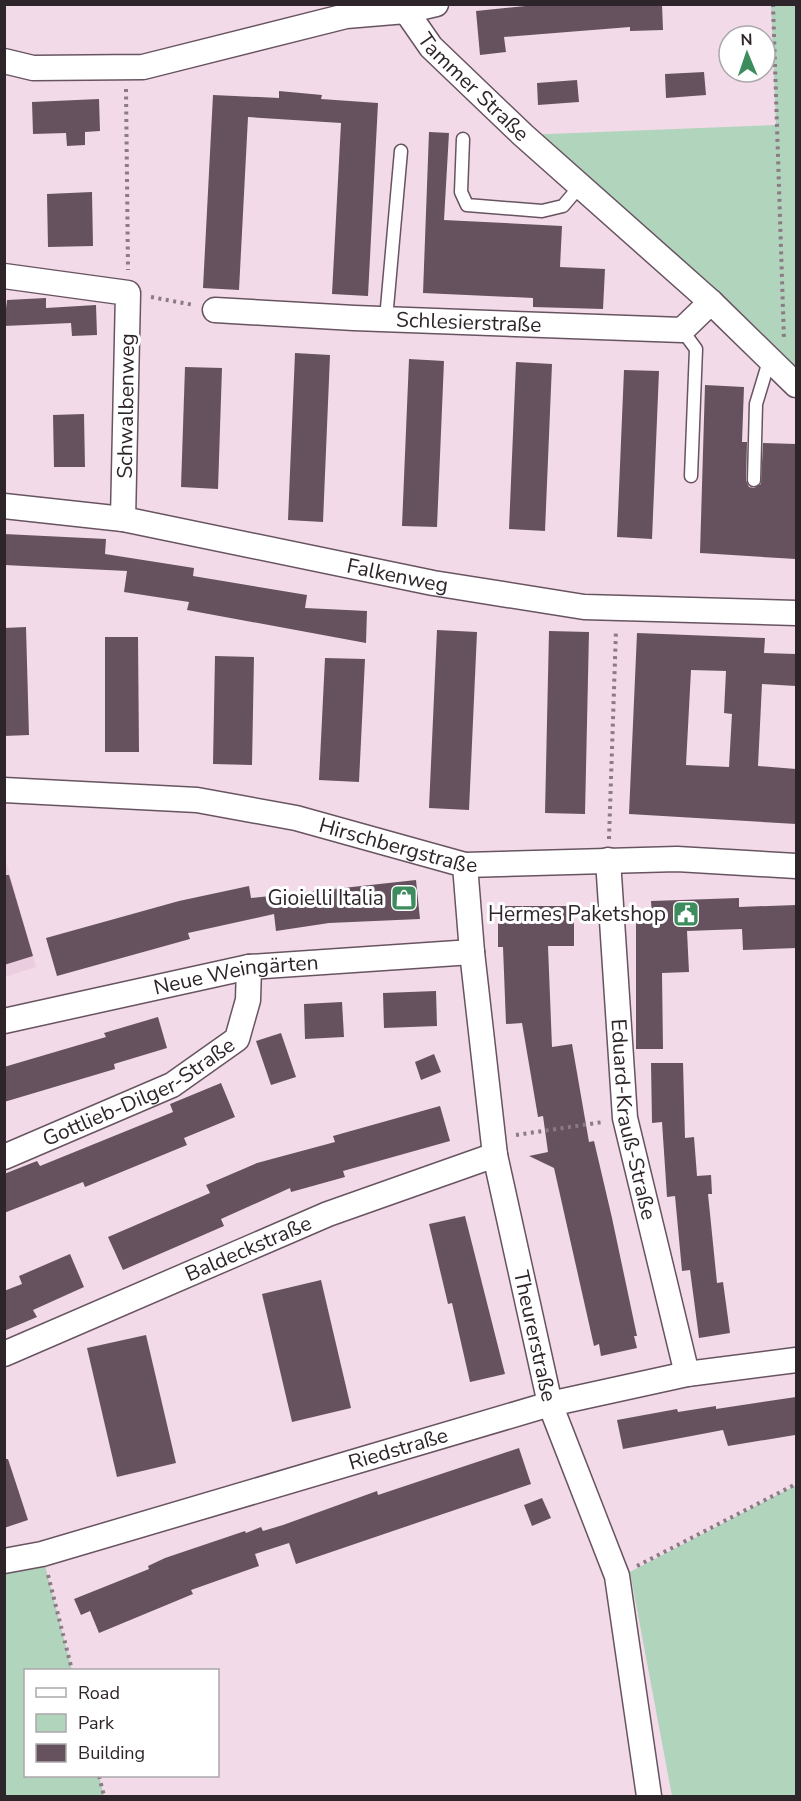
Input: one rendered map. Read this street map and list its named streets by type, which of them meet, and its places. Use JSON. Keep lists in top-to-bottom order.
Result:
{
  "streets": {
    "street": [
      "Tammer Straße",
      "Schlesierstraße",
      "Schwalbenweg",
      "Falkenweg",
      "Hirschbergstraße",
      "Neue Weingärten",
      "Gottlieb-Dilger-Straße",
      "Eduard-Krauß-Straße",
      "Baldeckstraße",
      "Theurerstraße",
      "Riedstraße"
    ]
  },
  "crossings": [
    ["Schwalbenweg", "Falkenweg"],
    ["Hirschbergstraße", "Eduard-Krauß-Straße"],
    ["Hirschbergstraße", "Theurerstraße"],
    ["Neue Weingärten", "Gottlieb-Dilger-Straße"],
    ["Neue Weingärten", "Theurerstraße"],
    ["Eduard-Krauß-Straße", "Riedstraße"],
    ["Baldeckstraße", "Theurerstraße"],
    ["Theurerstraße", "Riedstraße"]
  ],
  "places": {
    "shop": ["Gioielli Italia"],
    "public building": ["Hermes Paketshop"]
  },
  "legend": ["Road", "Park", "Building"],
  "north": "top"
}
